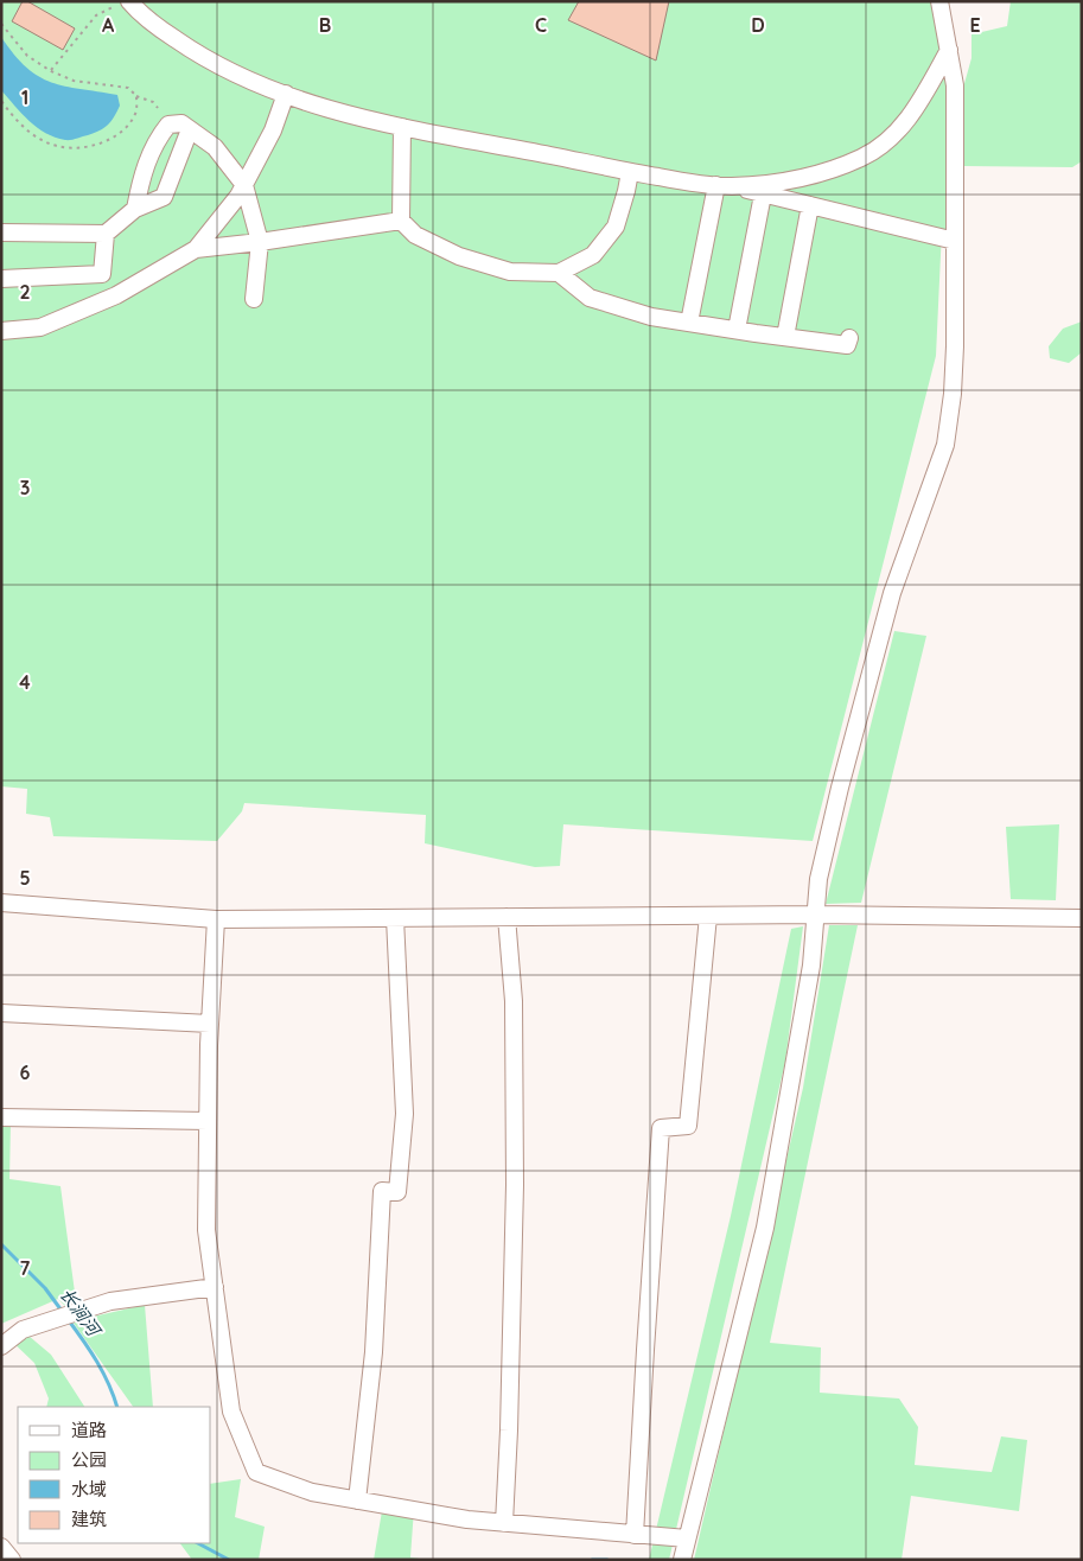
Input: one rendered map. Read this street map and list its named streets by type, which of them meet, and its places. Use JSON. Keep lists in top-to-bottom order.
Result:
{
  "water": ["长涧河"],
  "legend": [
    "道路",
    "公园",
    "水域",
    "建筑"
  ],
  "grid": {
    "columns": [
      "A",
      "B",
      "C",
      "D",
      "E"
    ],
    "rows": [
      "1",
      "2",
      "3",
      "4",
      "5",
      "6",
      "7"
    ]
  }
}
